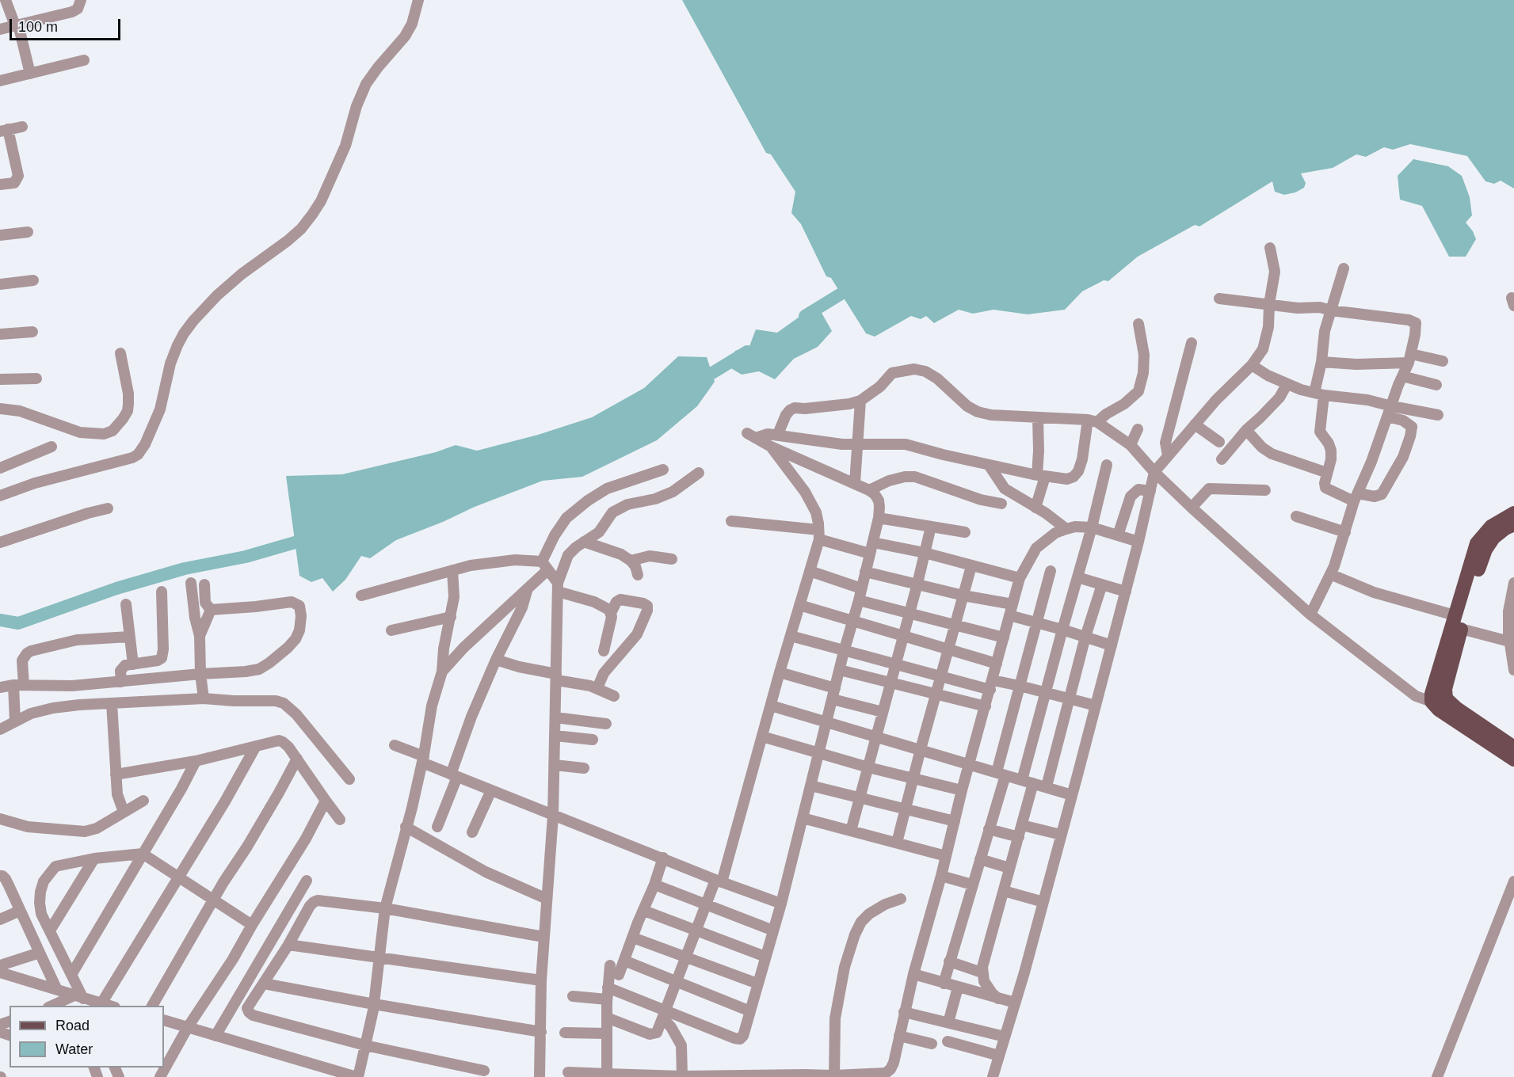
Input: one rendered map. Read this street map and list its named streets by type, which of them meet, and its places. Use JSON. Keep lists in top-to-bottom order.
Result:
{
  "legend": ["Road", "Water"],
  "scale_bar": "100 m"
}
